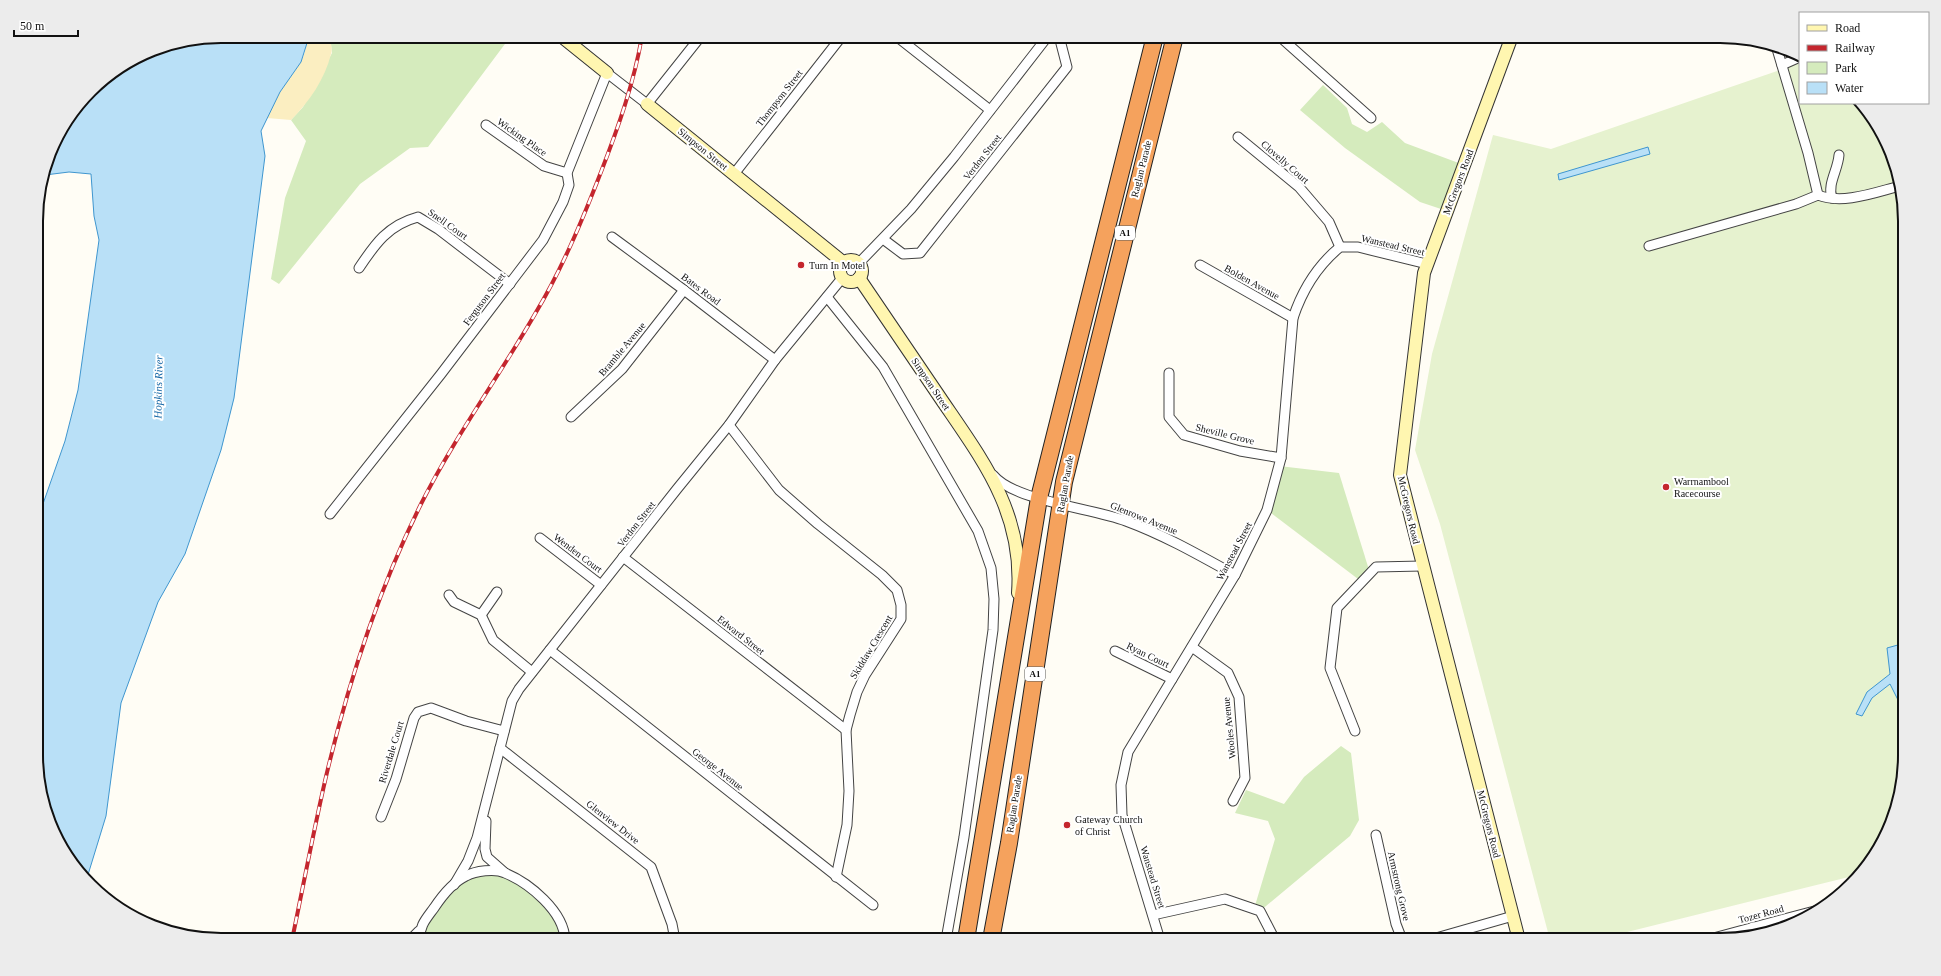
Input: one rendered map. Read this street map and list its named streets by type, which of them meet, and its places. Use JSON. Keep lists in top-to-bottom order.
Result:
{
  "streets": {
    "highway": ["Raglan Parade", "A1"],
    "street": [
      "Thompson Street",
      "Wicking Place",
      "Simpson Street",
      "Verdon Street",
      "Clovelly Court",
      "McGregors Road",
      "Snell Court",
      "Wanstead Street",
      "Bolden Avenue",
      "Bates Road",
      "Ferguson Street",
      "Bramble Avenue",
      "Sheville Grove",
      "Glenrowe Avenue",
      "Wenden Court",
      "Edward Street",
      "Skiddaw Crescent",
      "Ryan Court",
      "Wooles Avenue",
      "Riverdale Court",
      "George Avenue",
      "Glenview Drive",
      "Armstrong Grove",
      "Tozer Road"
    ]
  },
  "crossings": [
    ["Thompson Street", "Simpson Street"],
    ["Wicking Place", "Ferguson Street"],
    ["Simpson Street", "Verdon Street"],
    ["Simpson Street", "Raglan Parade"],
    ["Simpson Street", "Ferguson Street"],
    ["Simpson Street", "Glenrowe Avenue"],
    ["Verdon Street", "Bates Road"],
    ["Verdon Street", "Wenden Court"],
    ["Verdon Street", "Edward Street"],
    ["Verdon Street", "Skiddaw Crescent"],
    ["Verdon Street", "Riverdale Court"],
    ["Verdon Street", "George Avenue"],
    ["Verdon Street", "Glenview Drive"],
    ["Clovelly Court", "Wanstead Street"],
    ["Raglan Parade", "Glenrowe Avenue"],
    ["McGregors Road", "Wanstead Street"],
    ["Snell Court", "Ferguson Street"],
    ["Wanstead Street", "Bolden Avenue"],
    ["Wanstead Street", "Sheville Grove"],
    ["Wanstead Street", "Glenrowe Avenue"],
    ["Wanstead Street", "Ryan Court"],
    ["Wanstead Street", "Wooles Avenue"],
    ["Bates Road", "Bramble Avenue"],
    ["Edward Street", "Skiddaw Crescent"],
    ["Skiddaw Crescent", "George Avenue"]
  ],
  "water": ["Hopkins River"],
  "places": ["Turn In Motel", "Warrnambool Racecourse", "Gateway Church of Christ"],
  "legend": [
    "Road",
    "Railway",
    "Park",
    "Water"
  ],
  "scale_bar": "50 m"
}
